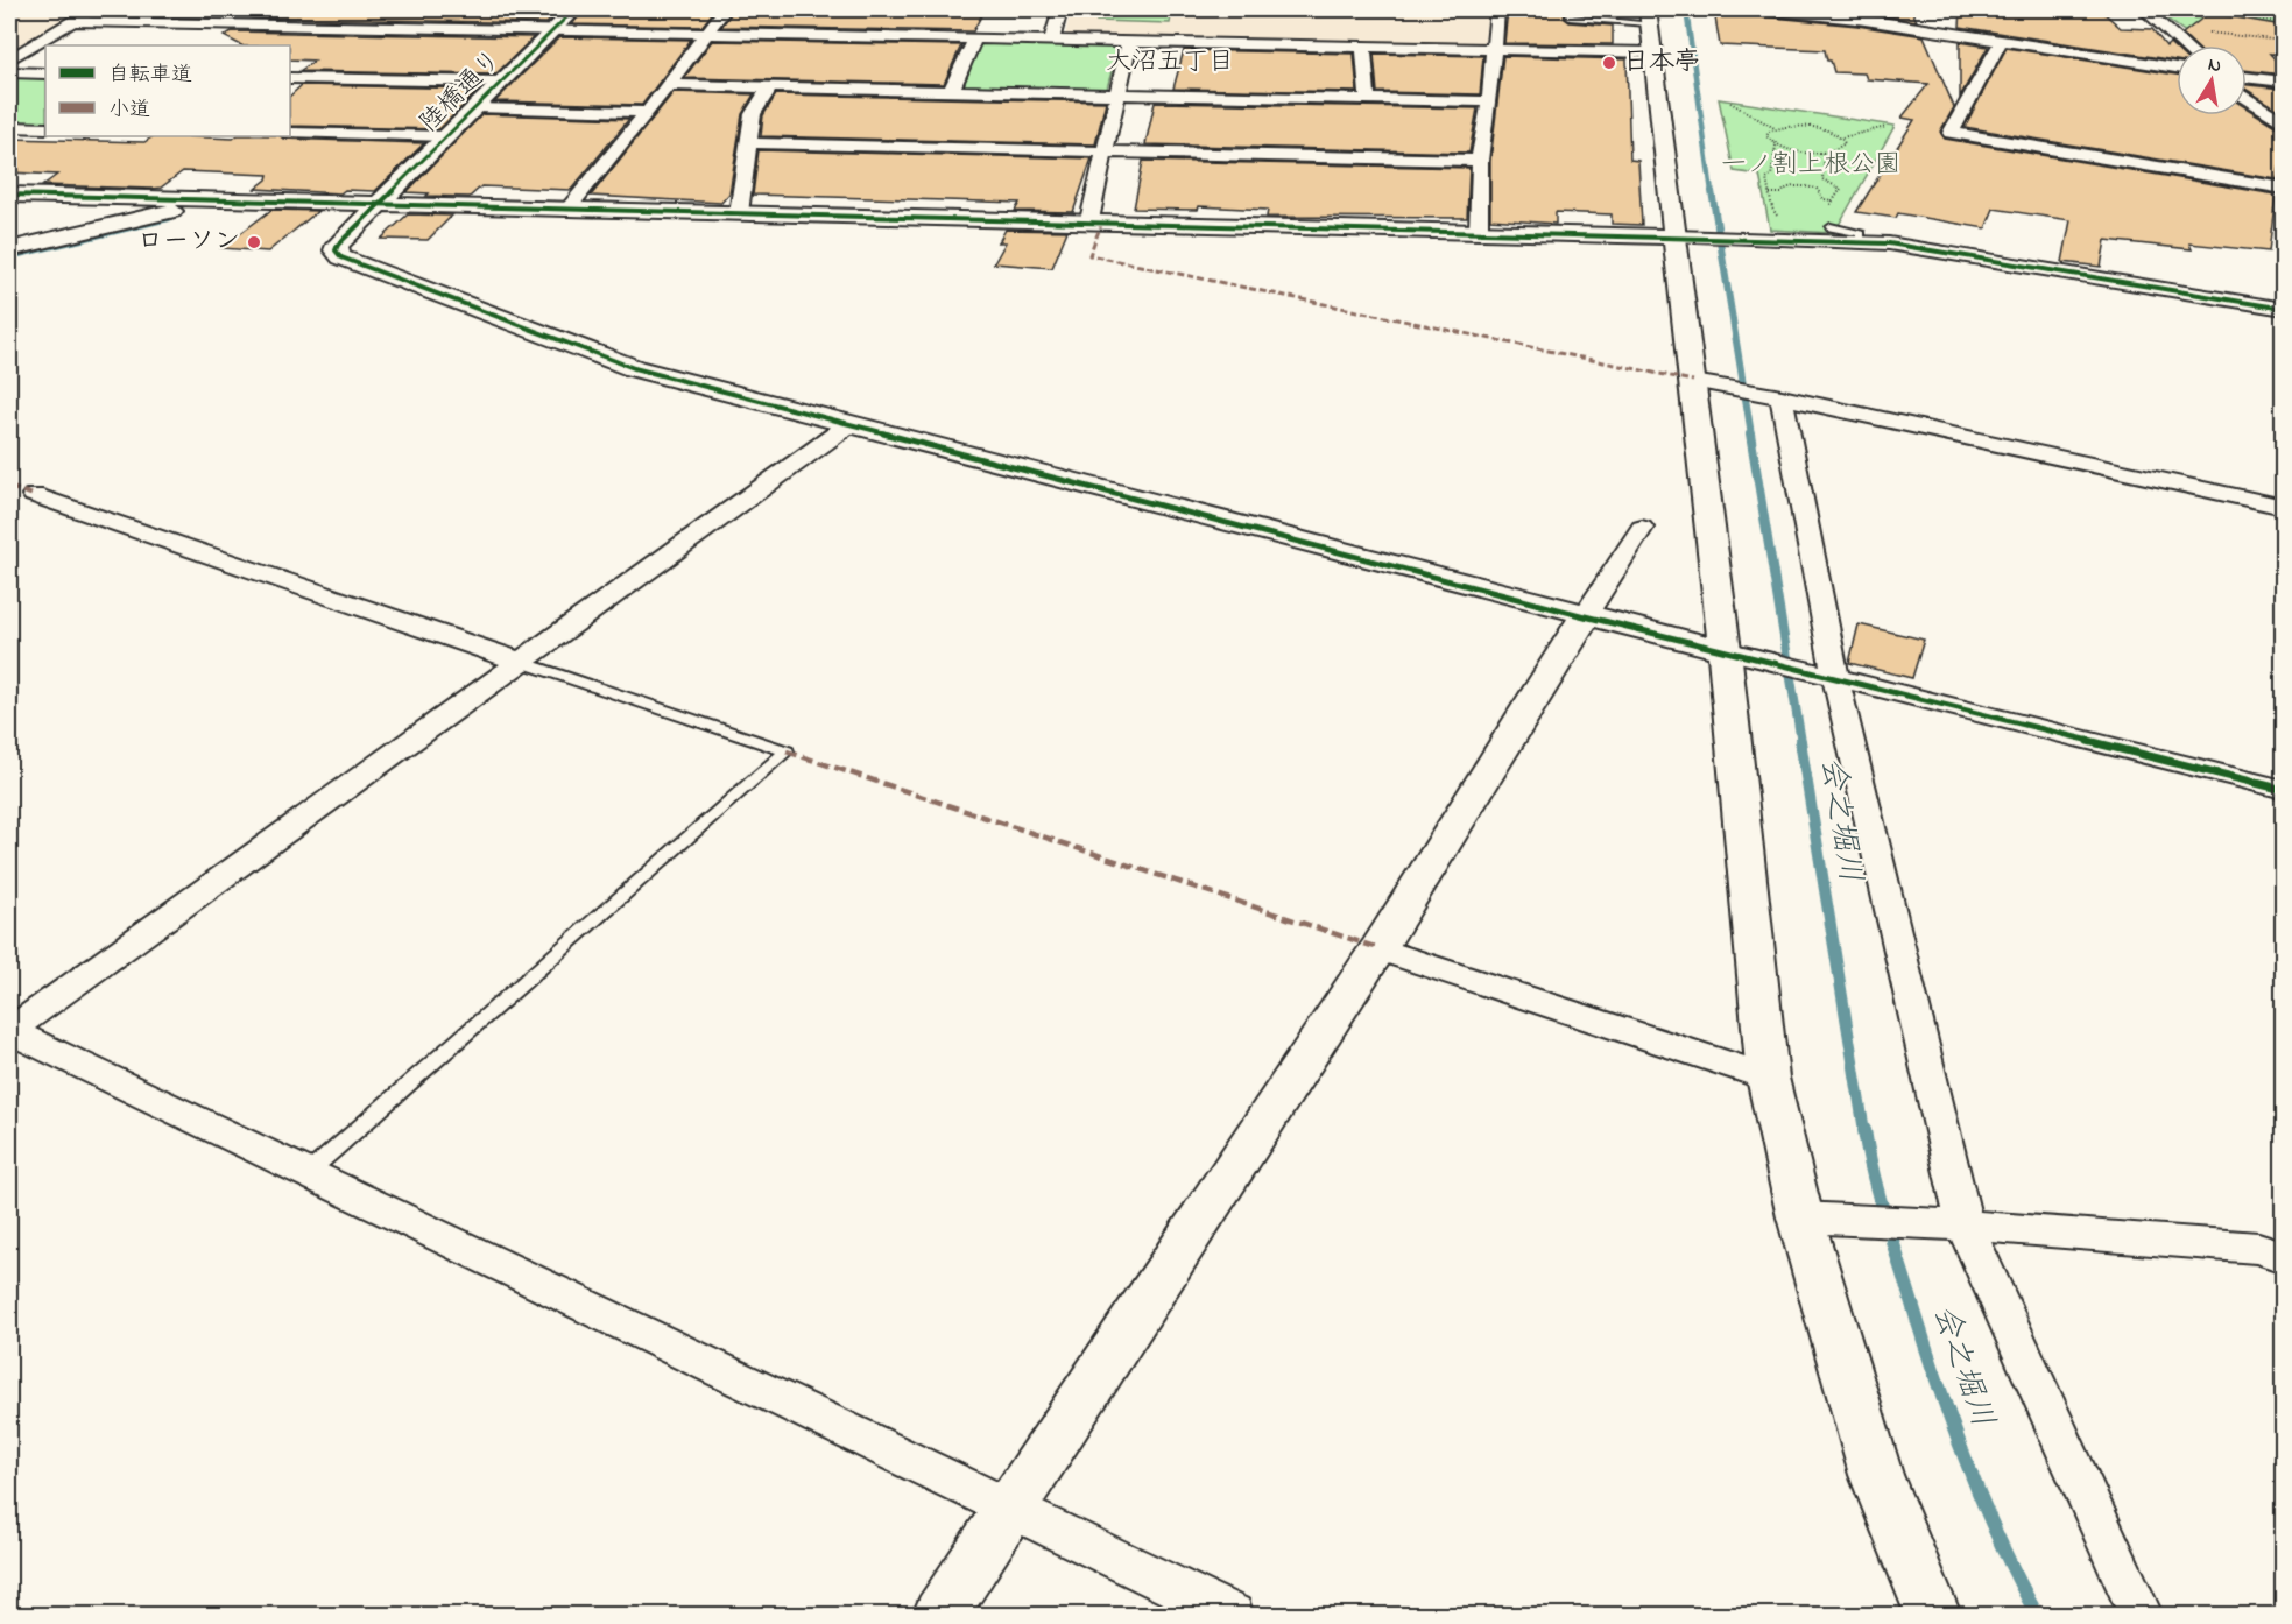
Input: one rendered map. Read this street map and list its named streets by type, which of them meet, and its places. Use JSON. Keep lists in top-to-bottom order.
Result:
{
  "streets": {
    "street": ["陸橋通り"]
  },
  "districts": ["大沼五丁目"],
  "water": ["会之堀川"],
  "parks": ["一ノ割上根公園"],
  "places": ["日本亭", "ローソン"],
  "legend": ["自転車道", "小道"],
  "north": "top"
}
